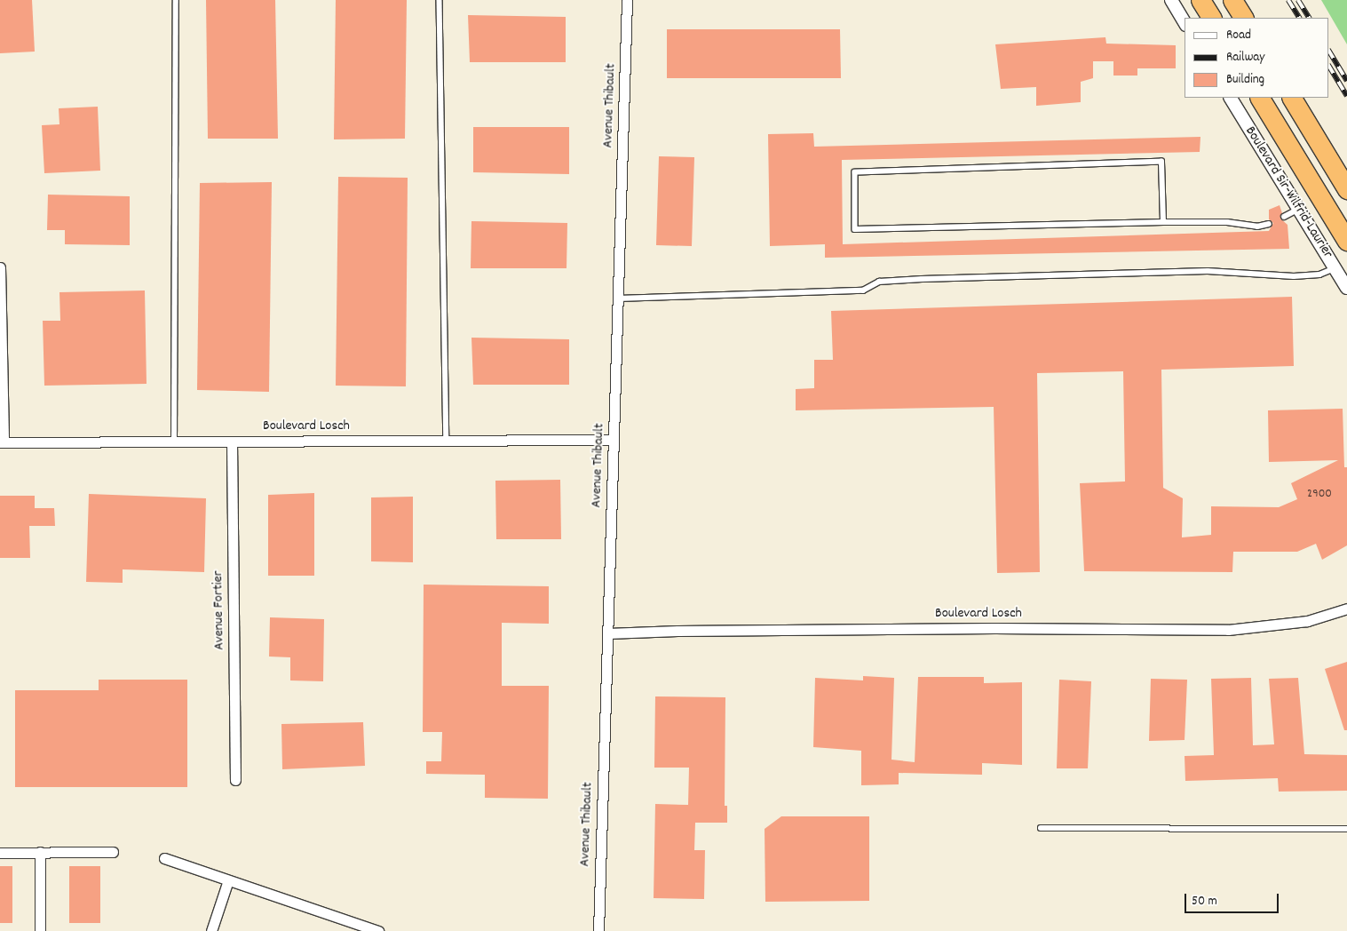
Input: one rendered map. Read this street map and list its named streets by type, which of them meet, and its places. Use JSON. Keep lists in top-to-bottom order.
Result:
{
  "streets": {
    "highway": ["Boulevard Sir-Wilfrid-Laurier"],
    "street": ["Avenue Thibault", "Boulevard Losch", "Avenue Fortier"]
  },
  "crossings": [
    ["Avenue Thibault", "Boulevard Losch"],
    ["Boulevard Losch", "Avenue Fortier"]
  ],
  "house_numbers": ["2900"],
  "legend": ["Road", "Railway", "Building"],
  "scale_bar": "50 m"
}
